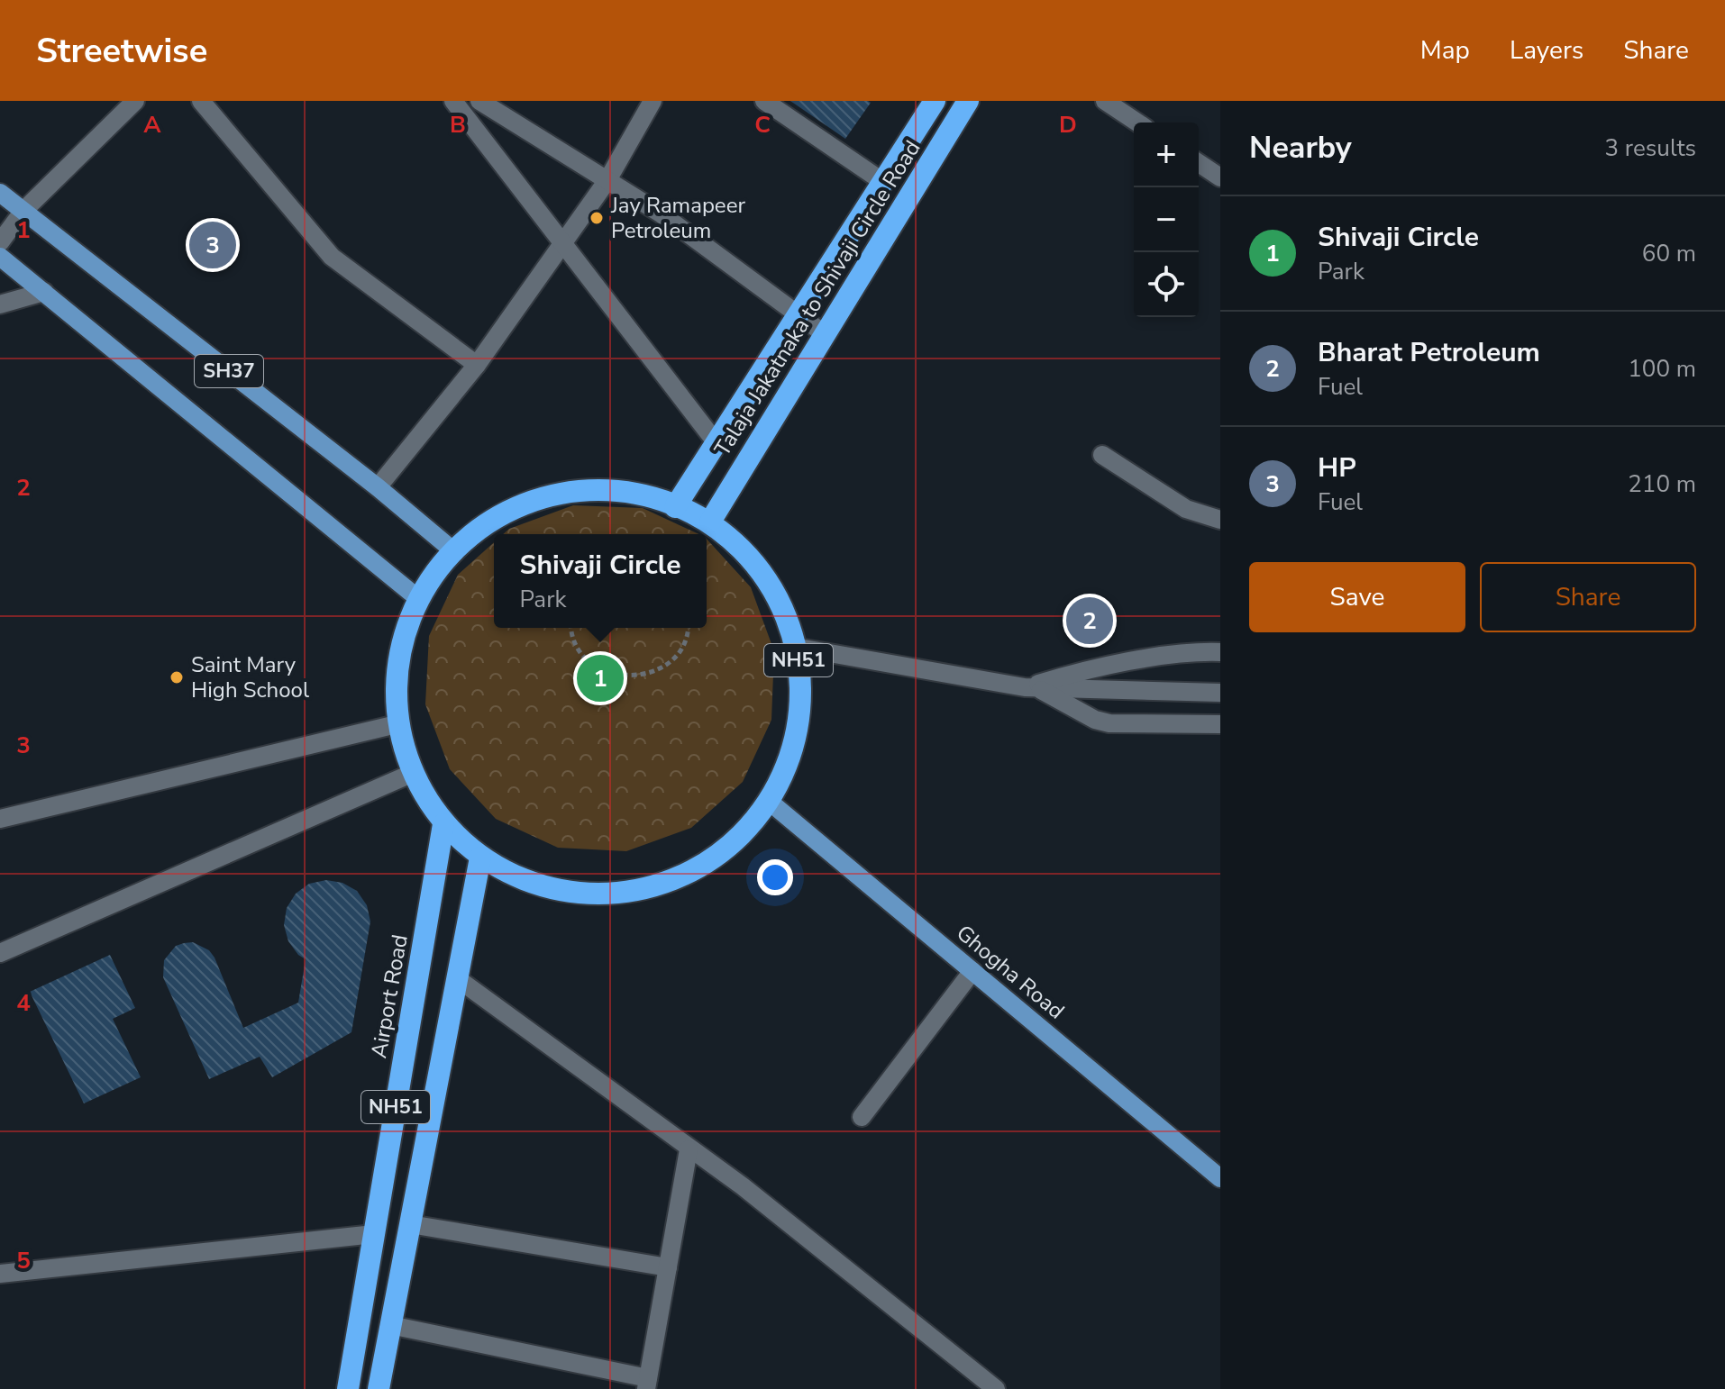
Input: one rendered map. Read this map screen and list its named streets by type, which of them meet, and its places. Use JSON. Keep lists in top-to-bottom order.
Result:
{
  "streets": {
    "highway": ["Talaja Jakatnaka to Shivaji Circle Road", "NH51", "Airport Road"],
    "main road": ["SH37", "Ghogha Road"]
  },
  "crossings": [
    ["Talaja Jakatnaka to Shivaji Circle Road", "NH51"],
    ["SH37", "NH51"],
    ["NH51", "Ghogha Road"],
    ["NH51", "Airport Road"]
  ],
  "places": ["Jay Ramapeer Petroleum", "Saint Mary High School"],
  "page": {
    "header": "Streetwise",
    "nav": ["Map", "Layers", "Share"],
    "heading": ["Nearby", "3 results"],
    "map_buttons": ["+", "−"],
    "list": [
      {
        "mark": "1",
        "name": "Shivaji Circle",
        "note": "Park",
        "value": "60 m"
      },
      {
        "mark": "2",
        "name": "Bharat Petroleum",
        "note": "Fuel",
        "value": "100 m"
      },
      {
        "mark": "3",
        "name": "HP",
        "note": "Fuel",
        "value": "210 m"
      }
    ],
    "pins": ["3", "2", "1"],
    "popup": ["Shivaji Circle", "Park"],
    "buttons": ["Save", "Share"]
  },
  "grid": {
    "columns": [
      "A",
      "B",
      "C",
      "D"
    ],
    "rows": [
      "1",
      "2",
      "3",
      "4",
      "5"
    ]
  }
}
